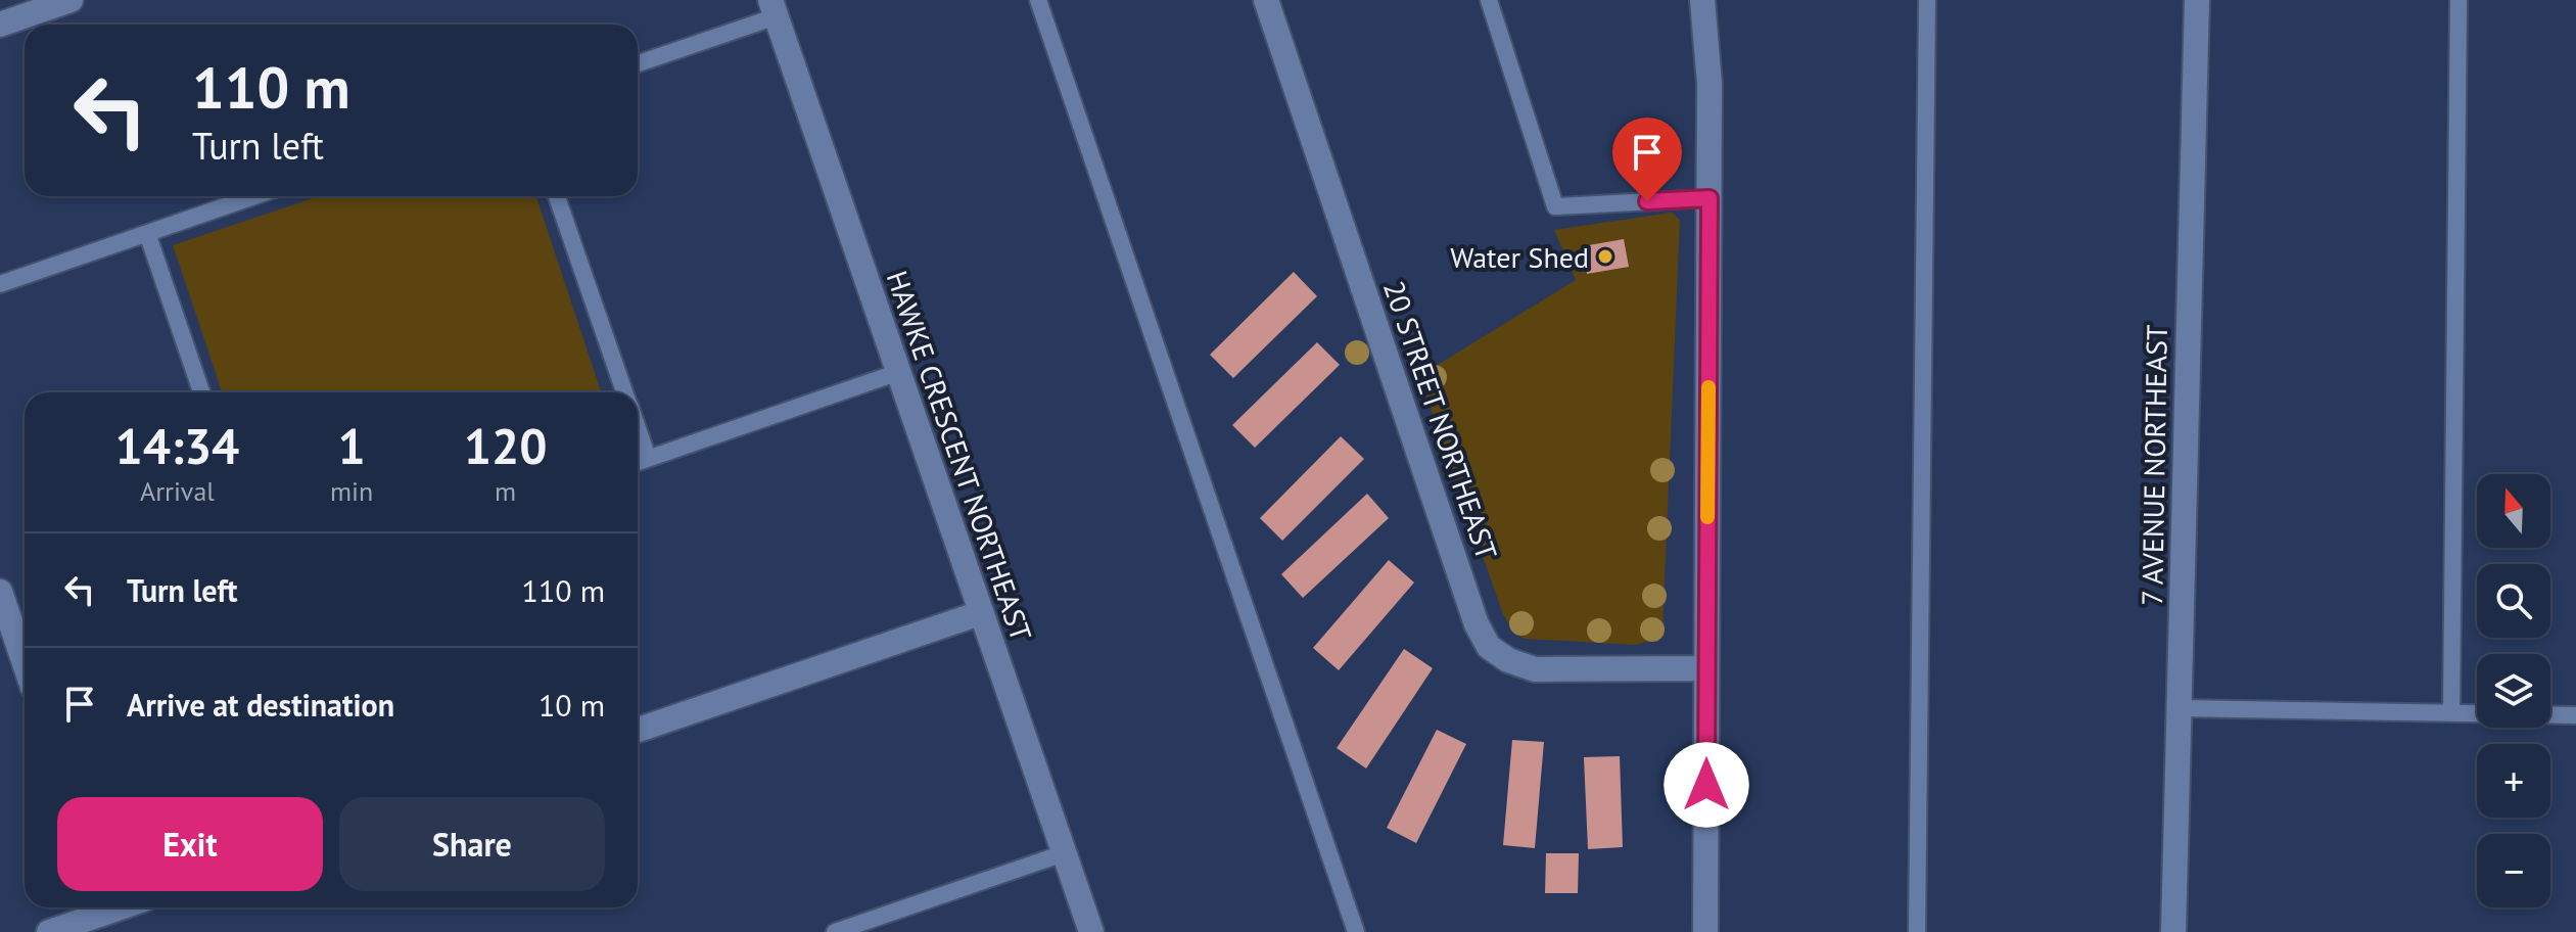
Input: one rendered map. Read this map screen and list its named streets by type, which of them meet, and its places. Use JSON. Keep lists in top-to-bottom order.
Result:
{
  "streets": {
    "street": ["20 STREET NORTHEAST", "HAWKE CRESCENT NORTHEAST", "7 AVENUE NORTHEAST"]
  },
  "places": ["Water Shed"],
  "north": "top",
  "page": {
    "turn": ["110 m", "Turn left"],
    "eta": [
      "14:34",
      "Arrival",
      "1",
      "min",
      "120",
      "m"
    ],
    "map_buttons": ["+", "−"],
    "list": [
      {
        "name": "Turn left",
        "value": "110 m"
      },
      {
        "name": "Arrive at destination",
        "value": "10 m"
      }
    ],
    "buttons": ["Exit", "Share"]
  }
}
